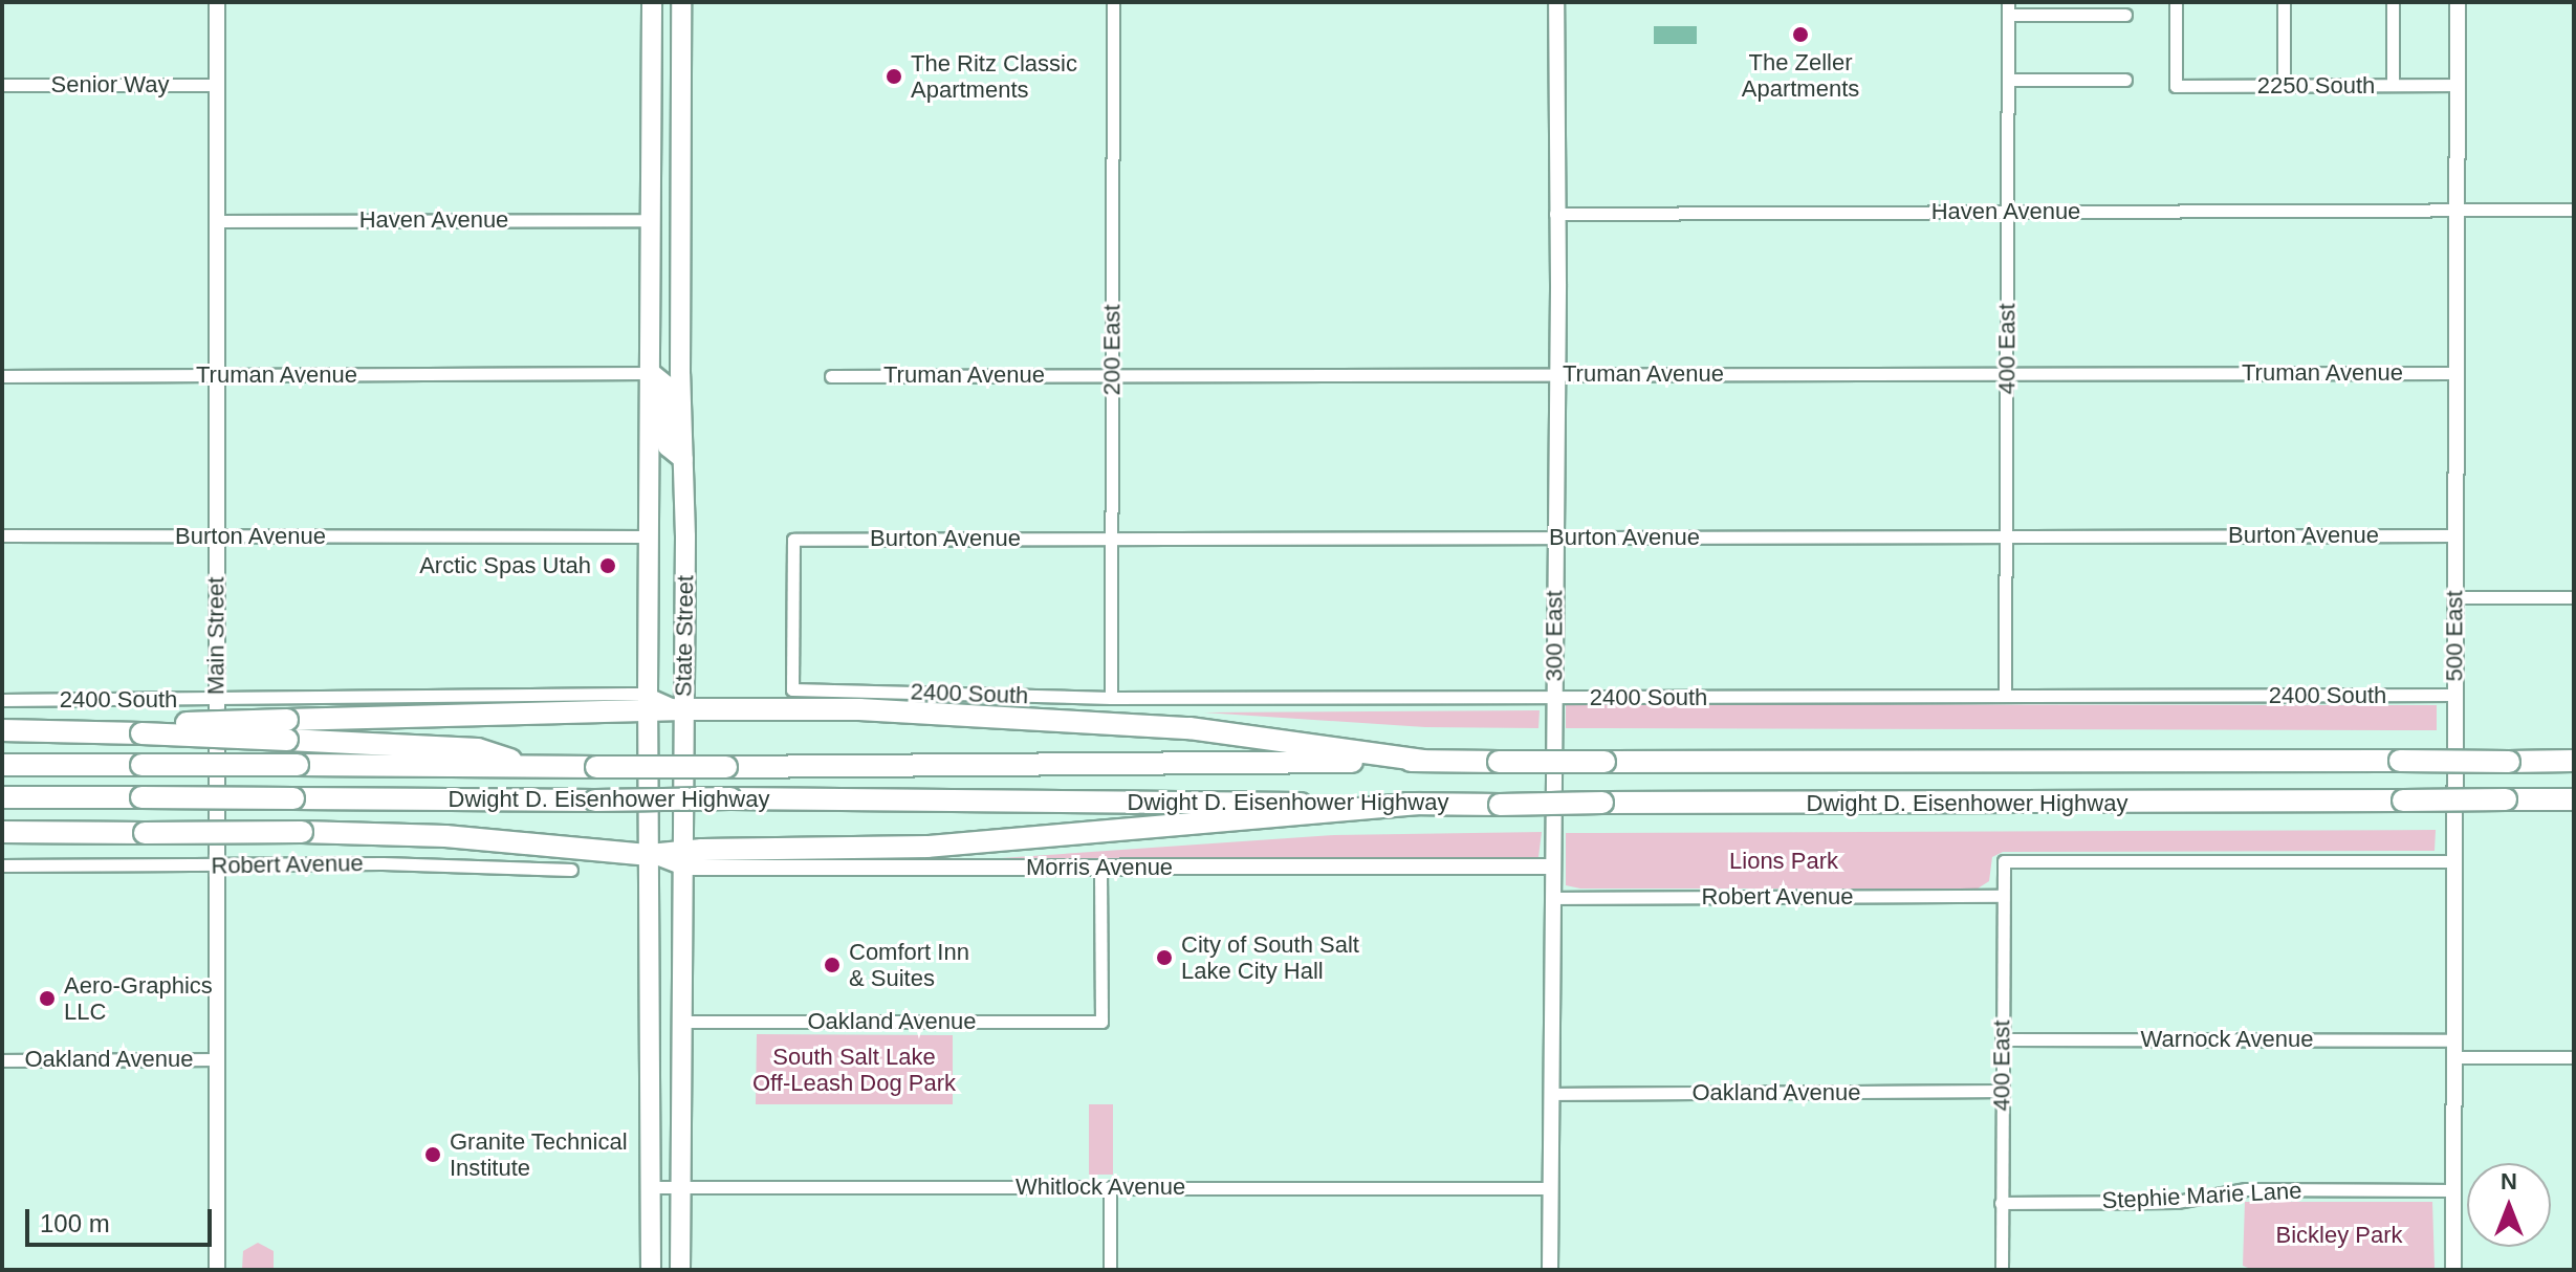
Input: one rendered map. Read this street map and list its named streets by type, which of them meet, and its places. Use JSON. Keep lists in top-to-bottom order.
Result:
{
  "streets": {
    "highway": ["Dwight D. Eisenhower Highway"],
    "main road": ["State Street"],
    "street": [
      "Senior Way",
      "2250 South",
      "Haven Avenue",
      "400 East",
      "200 East",
      "Truman Avenue",
      "Burton Avenue",
      "Main Street",
      "300 East",
      "500 East",
      "2400 South",
      "Robert Avenue",
      "Morris Avenue",
      "Oakland Avenue",
      "Warnock Avenue",
      "Whitlock Avenue",
      "Stephie Marie Lane"
    ]
  },
  "crossings": [
    ["Senior Way", "Main Street"],
    ["2250 South", "500 East"],
    ["Haven Avenue", "400 East"],
    ["Haven Avenue", "Main Street"],
    ["Haven Avenue", "State Street"],
    ["Haven Avenue", "300 East"],
    ["Haven Avenue", "500 East"],
    ["400 East", "Truman Avenue"],
    ["400 East", "Burton Avenue"],
    ["400 East", "500 East"],
    ["400 East", "2400 South"],
    ["400 East", "Robert Avenue"],
    ["400 East", "Oakland Avenue"],
    ["400 East", "Warnock Avenue"],
    ["400 East", "Stephie Marie Lane"],
    ["200 East", "Truman Avenue"],
    ["200 East", "Burton Avenue"],
    ["200 East", "2400 South"],
    ["Truman Avenue", "Main Street"],
    ["Truman Avenue", "State Street"],
    ["Truman Avenue", "300 East"],
    ["Truman Avenue", "500 East"],
    ["Burton Avenue", "Main Street"],
    ["Burton Avenue", "State Street"],
    ["Burton Avenue", "300 East"],
    ["Burton Avenue", "500 East"],
    ["Burton Avenue", "2400 South"],
    ["Main Street", "2400 South"],
    ["Main Street", "Robert Avenue"],
    ["Main Street", "Oakland Avenue"],
    ["State Street", "2400 South"],
    ["State Street", "Morris Avenue"],
    ["State Street", "Oakland Avenue"],
    ["State Street", "Whitlock Avenue"],
    ["300 East", "2400 South"],
    ["300 East", "Robert Avenue"],
    ["300 East", "Morris Avenue"],
    ["300 East", "Oakland Avenue"],
    ["300 East", "Whitlock Avenue"],
    ["500 East", "2400 South"],
    ["500 East", "Warnock Avenue"],
    ["500 East", "Stephie Marie Lane"],
    ["Morris Avenue", "Oakland Avenue"]
  ],
  "parks": ["Lions Park", "South Salt Lake Off-Leash Dog Park", "Bickley Park"],
  "places": [
    "The Zeller Apartments",
    "The Ritz Classic Apartments",
    "Arctic Spas Utah",
    "City of South Salt Lake City Hall",
    "Comfort Inn & Suites",
    "Aero-Graphics LLC",
    "Granite Technical Institute"
  ],
  "scale_bar": "100 m",
  "north": "top"
}
